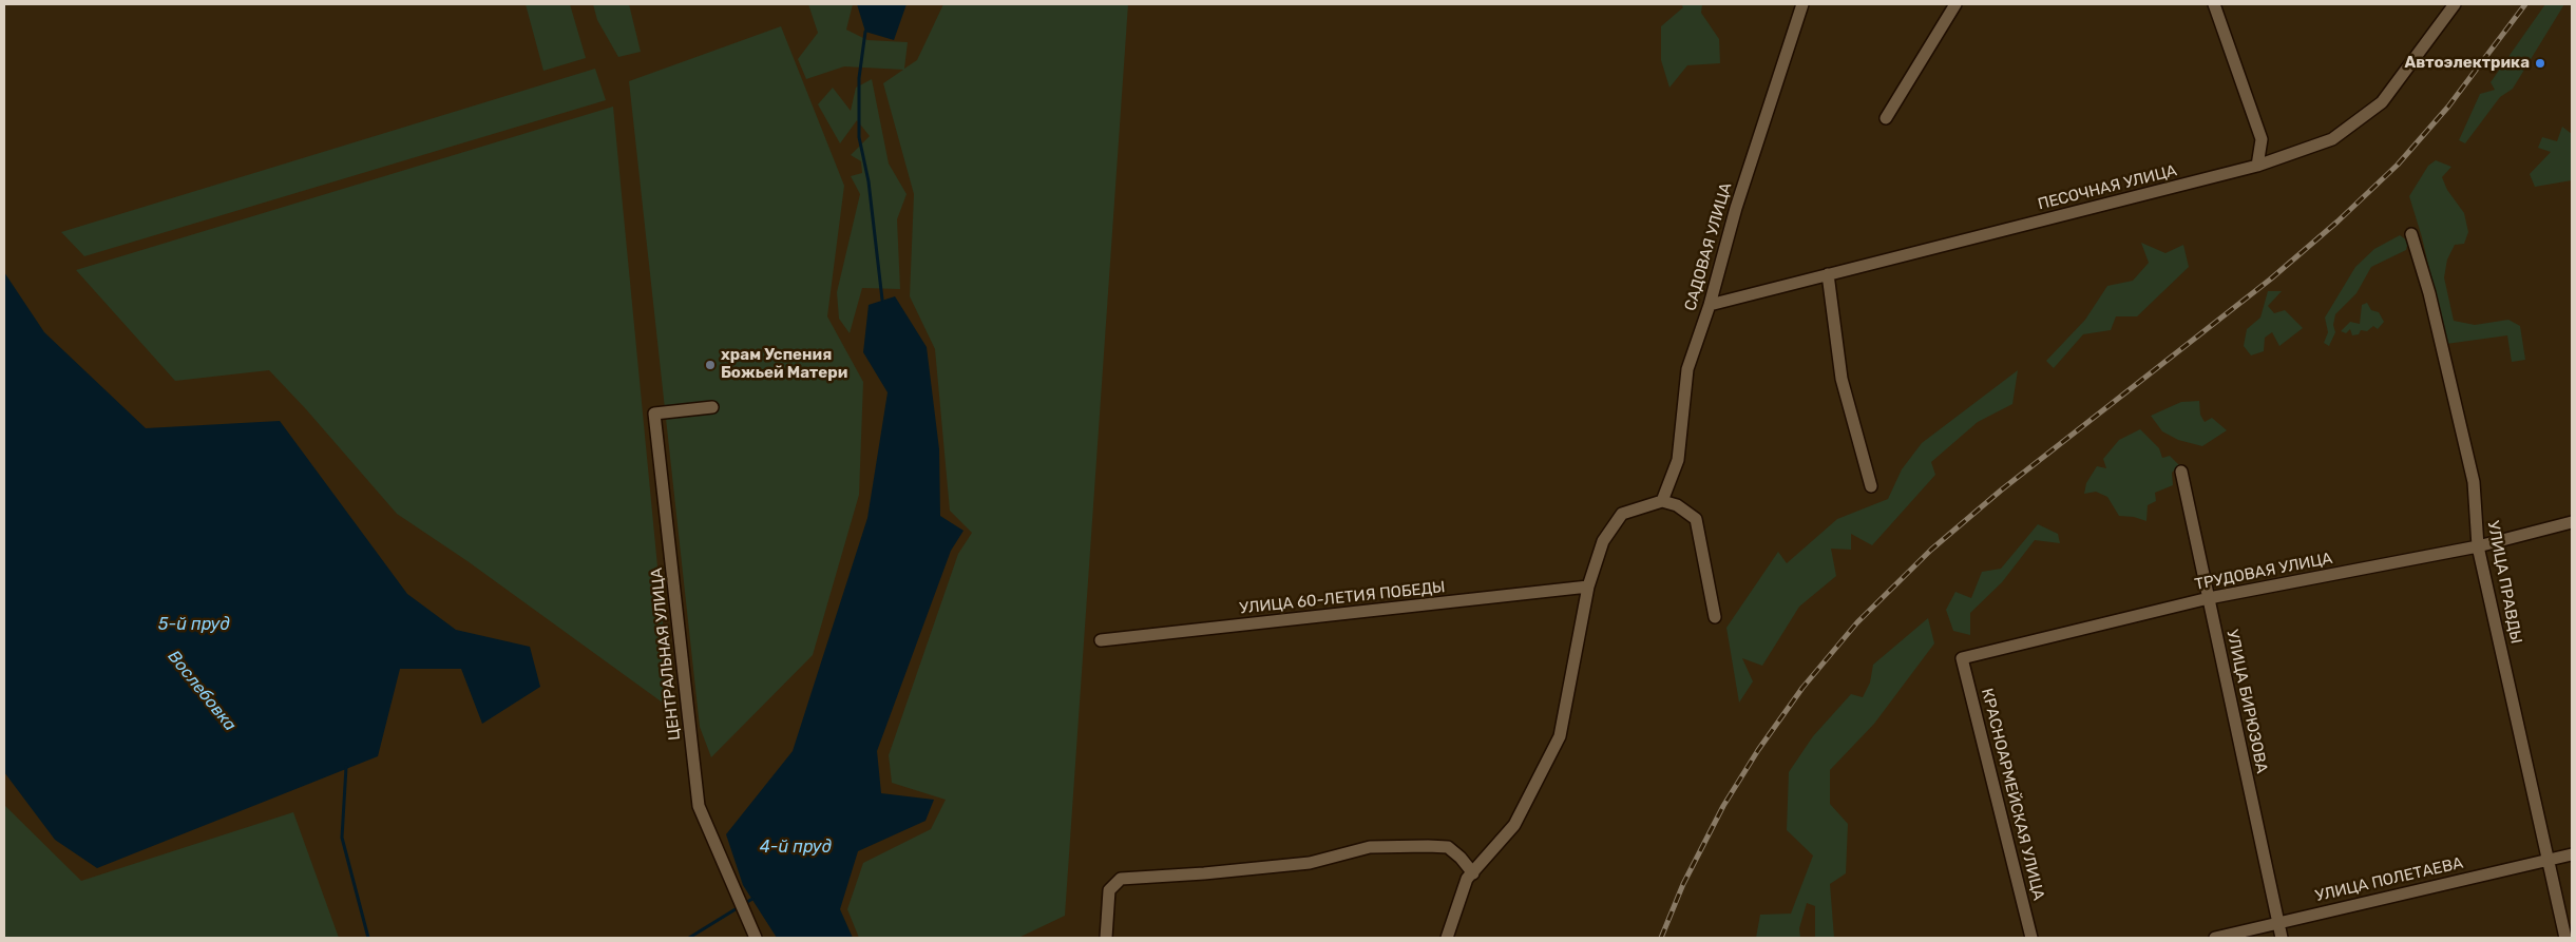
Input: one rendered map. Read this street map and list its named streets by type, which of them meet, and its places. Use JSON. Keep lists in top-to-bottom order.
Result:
{
  "streets": {
    "street": [
      "ПЕСОЧНАЯ УЛИЦА",
      "САДОВАЯ УЛИЦА",
      "ТРУДОВАЯ УЛИЦА",
      "УЛИЦА ПРАВДЫ",
      "УЛИЦА 60-ЛЕТИЯ ПОБЕДЫ",
      "ЦЕНТРАЛЬНАЯ УЛИЦА",
      "УЛИЦА БИРЮЗОВА",
      "КРАСНОАРМЕЙСКАЯ УЛИЦА",
      "УЛИЦА ПОЛЕТАЕВА"
    ]
  },
  "crossings": [
    ["ПЕСОЧНАЯ УЛИЦА", "САДОВАЯ УЛИЦА"],
    ["ТРУДОВАЯ УЛИЦА", "УЛИЦА ПРАВДЫ"],
    ["ТРУДОВАЯ УЛИЦА", "УЛИЦА БИРЮЗОВА"],
    ["ТРУДОВАЯ УЛИЦА", "КРАСНОАРМЕЙСКАЯ УЛИЦА"],
    ["УЛИЦА ПРАВДЫ", "УЛИЦА ПОЛЕТАЕВА"],
    ["УЛИЦА БИРЮЗОВА", "УЛИЦА ПОЛЕТАЕВА"]
  ],
  "water": ["5-й пруд", "Вослебовка", "4-й пруд"],
  "places": ["Автоэлектрика", "храм Успения Божьей Матери"]
}
